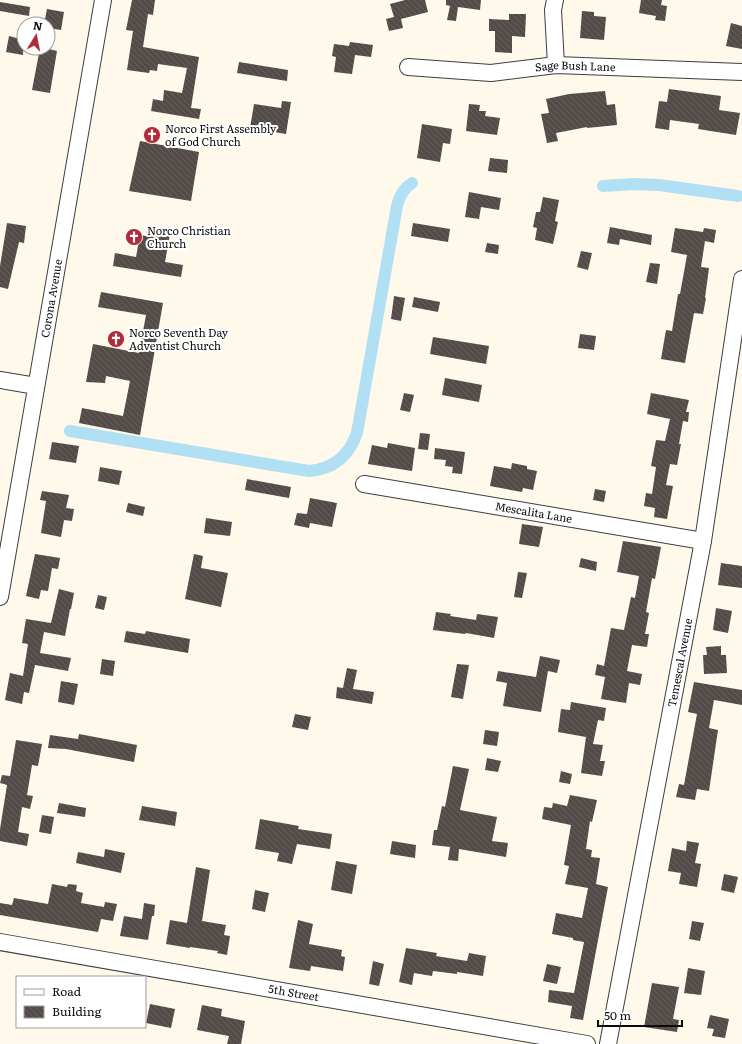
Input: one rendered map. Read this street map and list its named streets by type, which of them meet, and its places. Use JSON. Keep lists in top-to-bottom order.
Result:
{
  "streets": {
    "street": [
      "Sage Bush Lane",
      "Corona Avenue",
      "Mescalita Lane",
      "Temescal Avenue",
      "5th Street"
    ]
  },
  "crossings": [
    ["Mescalita Lane", "Temescal Avenue"]
  ],
  "places": {
    "church": ["Norco First Assembly of God Church", "Norco Christian Church", "Norco Seventh Day Adventist Church"]
  },
  "legend": ["Road", "Building"],
  "scale_bar": "50 m",
  "north": "top"
}
